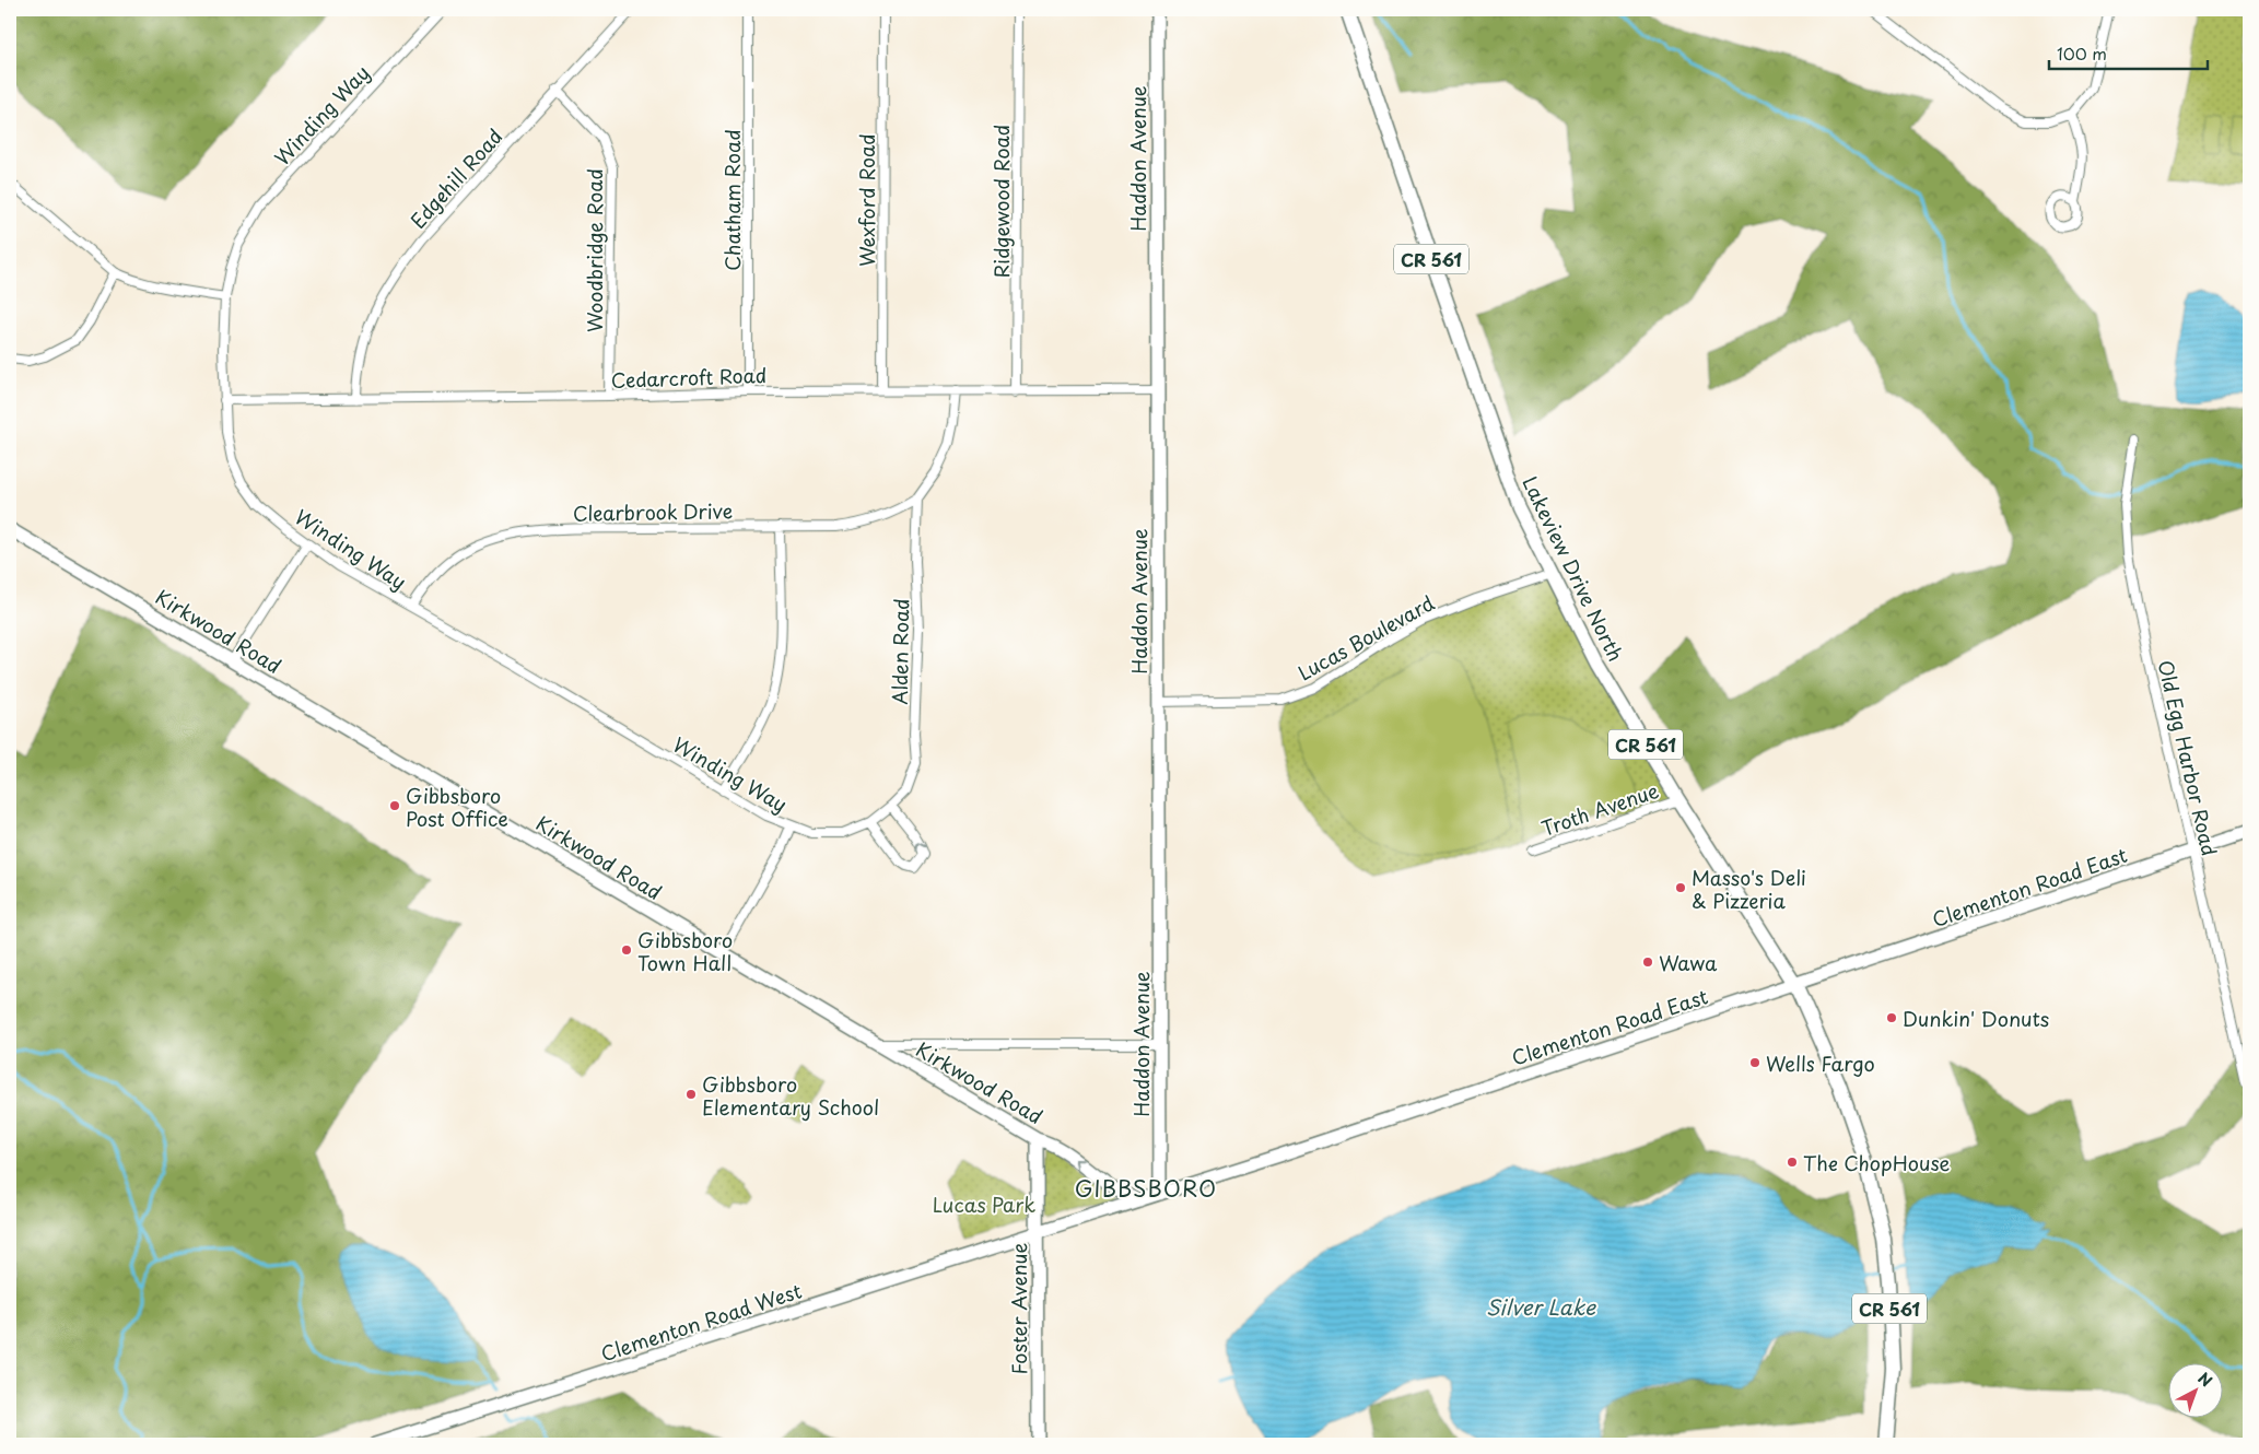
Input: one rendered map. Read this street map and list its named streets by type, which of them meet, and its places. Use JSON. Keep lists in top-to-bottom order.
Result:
{
  "streets": {
    "main road": ["CR 561", "Lakeview Drive North"],
    "street": [
      "Winding Way",
      "Haddon Avenue",
      "Edgehill Road",
      "Chatham Road",
      "Wexford Road",
      "Ridgewood Road",
      "Woodbridge Road",
      "Cedarcroft Road",
      "Clearbrook Drive",
      "Kirkwood Road",
      "Lucas Boulevard",
      "Alden Road",
      "Old Egg Harbor Road",
      "Troth Avenue",
      "Clementon Road East",
      "Foster Avenue",
      "Clementon Road West"
    ]
  },
  "crossings": [
    ["Winding Way", "Cedarcroft Road"],
    ["Winding Way", "Clearbrook Drive"],
    ["Winding Way", "Alden Road"],
    ["Haddon Avenue", "Cedarcroft Road"],
    ["Haddon Avenue", "Lucas Boulevard"],
    ["Haddon Avenue", "Clementon Road East"],
    ["Edgehill Road", "Woodbridge Road"],
    ["Edgehill Road", "Cedarcroft Road"],
    ["Chatham Road", "Cedarcroft Road"],
    ["Wexford Road", "Cedarcroft Road"],
    ["Ridgewood Road", "Cedarcroft Road"],
    ["Woodbridge Road", "Cedarcroft Road"],
    ["CR 561", "Lakeview Drive North"],
    ["CR 561", "Clementon Road East"],
    ["Clearbrook Drive", "Alden Road"],
    ["Lakeview Drive North", "Lucas Boulevard"],
    ["Lakeview Drive North", "Troth Avenue"],
    ["Lakeview Drive North", "Clementon Road East"],
    ["Kirkwood Road", "Clementon Road East"],
    ["Kirkwood Road", "Foster Avenue"],
    ["Old Egg Harbor Road", "Clementon Road East"],
    ["Clementon Road East", "Foster Avenue"],
    ["Clementon Road East", "Clementon Road West"],
    ["Foster Avenue", "Clementon Road West"]
  ],
  "districts": ["GIBBSBORO"],
  "water": ["Silver Lake"],
  "parks": ["Lucas Park"],
  "places": [
    "Gibbsboro Post Office",
    "Masso's Deli & Pizzeria",
    "Gibbsboro Town Hall",
    "Wawa",
    "Dunkin' Donuts",
    "Wells Fargo",
    "Gibbsboro Elementary School",
    "The ChopHouse"
  ],
  "scale_bar": "100 m",
  "north": "top right"
}
